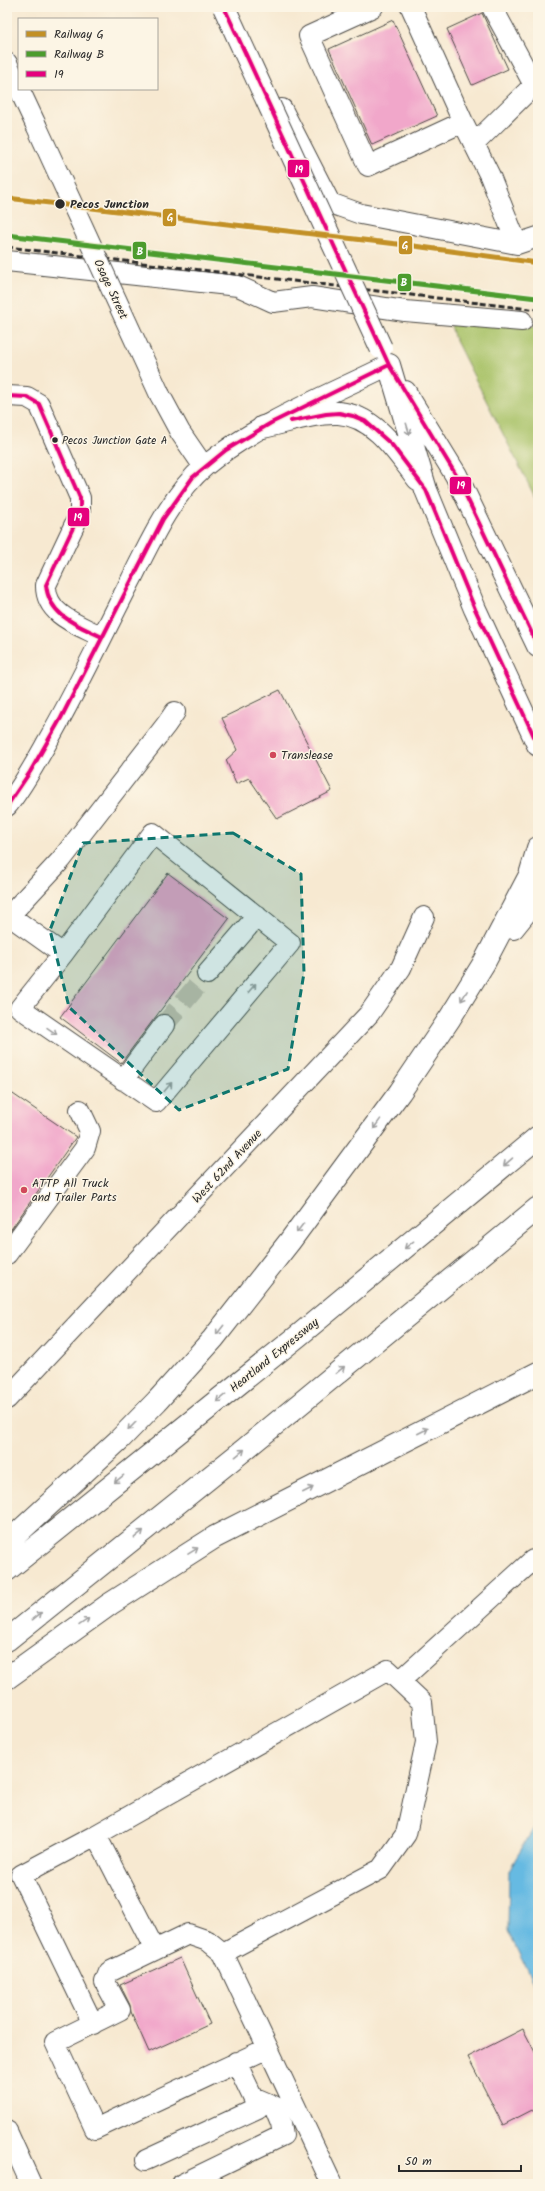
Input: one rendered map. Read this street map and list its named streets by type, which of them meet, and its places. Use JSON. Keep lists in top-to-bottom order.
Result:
{
  "streets": {
    "main road": ["Heartland Expressway"],
    "street": ["Osage Street", "West 62nd Avenue"]
  },
  "places": [
    "Pecos Junction",
    "Pecos Junction Gate A",
    "Translease",
    "ATTP All Truck and Trailer Parts"
  ],
  "lines": ["transit line 19", "rail line G", "rail line B"],
  "legend": ["Railway G", "Railway B", "19"],
  "scale_bar": "50 m"
}
